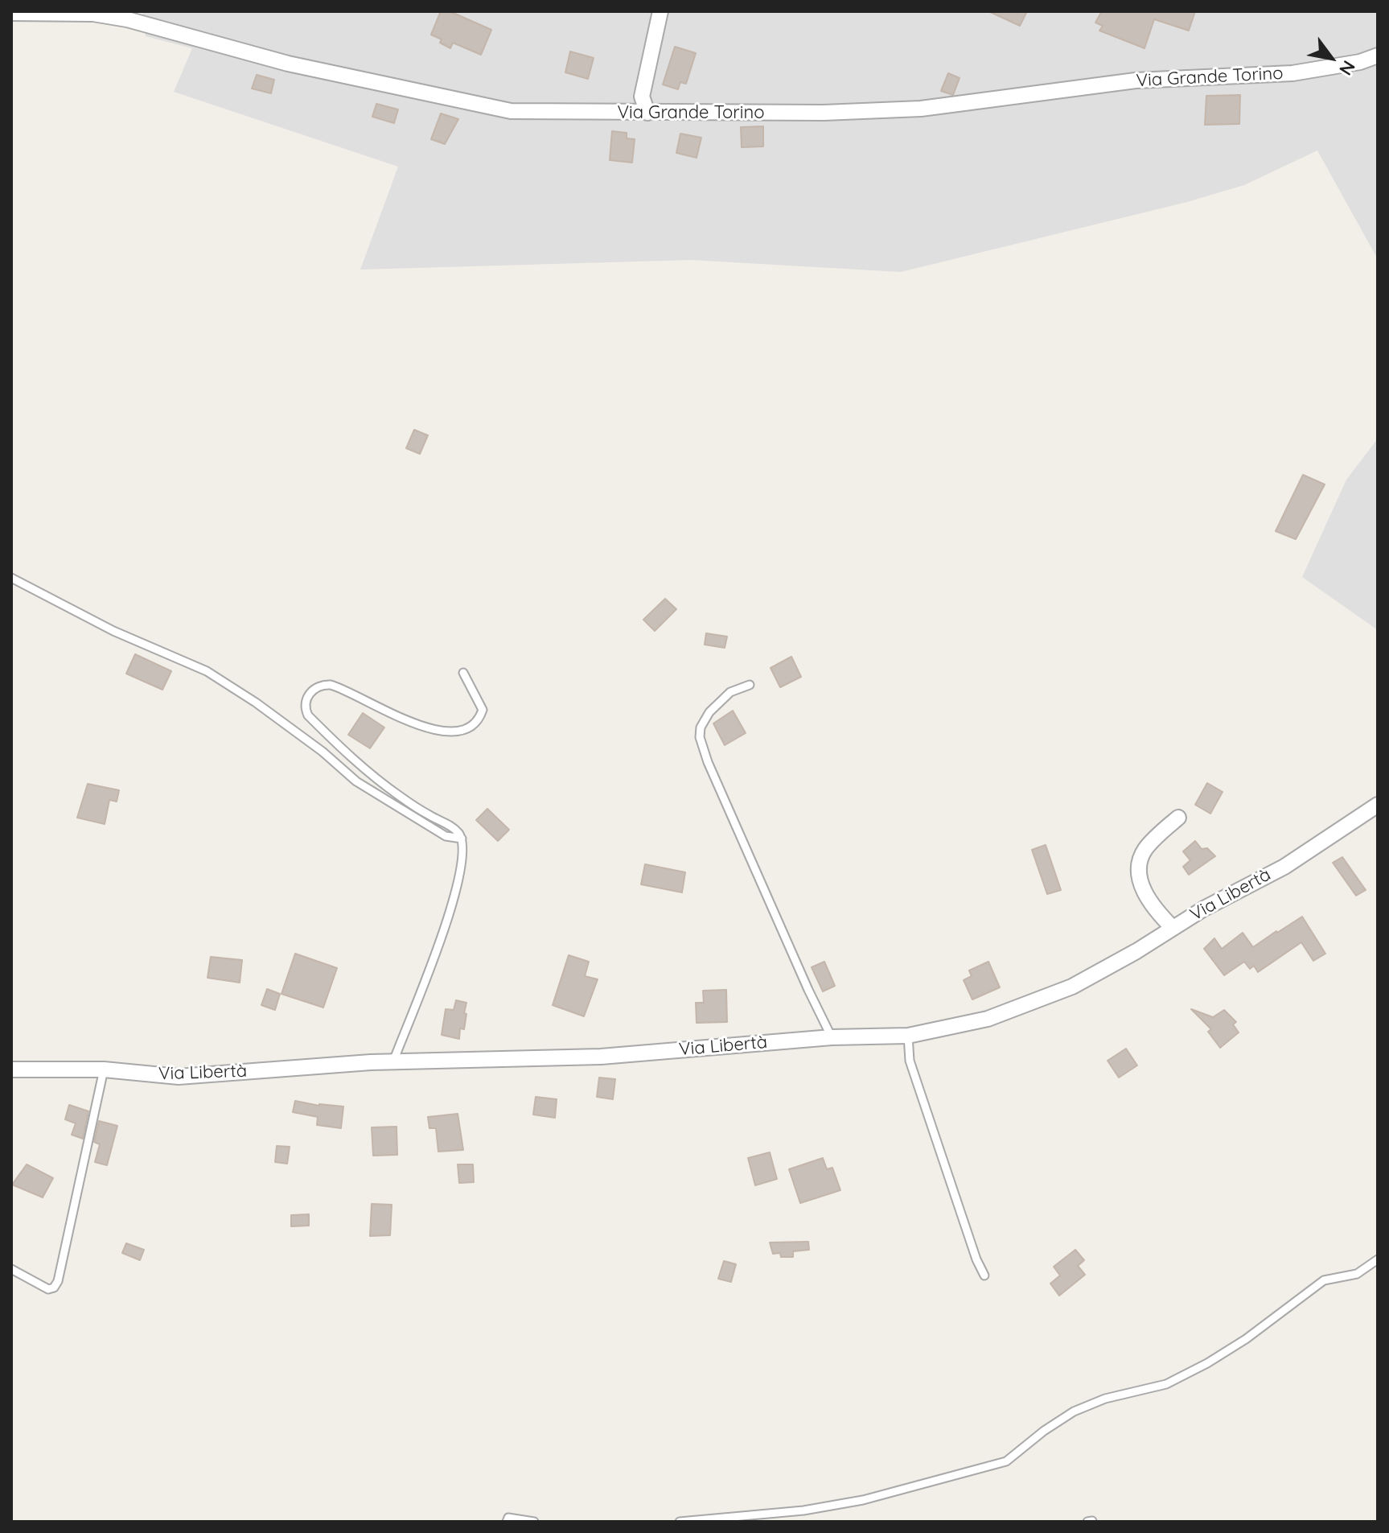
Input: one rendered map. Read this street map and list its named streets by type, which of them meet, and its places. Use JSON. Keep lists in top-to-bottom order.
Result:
{
  "streets": {
    "street": ["Via Grande Torino", "Via Libertà"]
  },
  "north": "bottom right"
}
